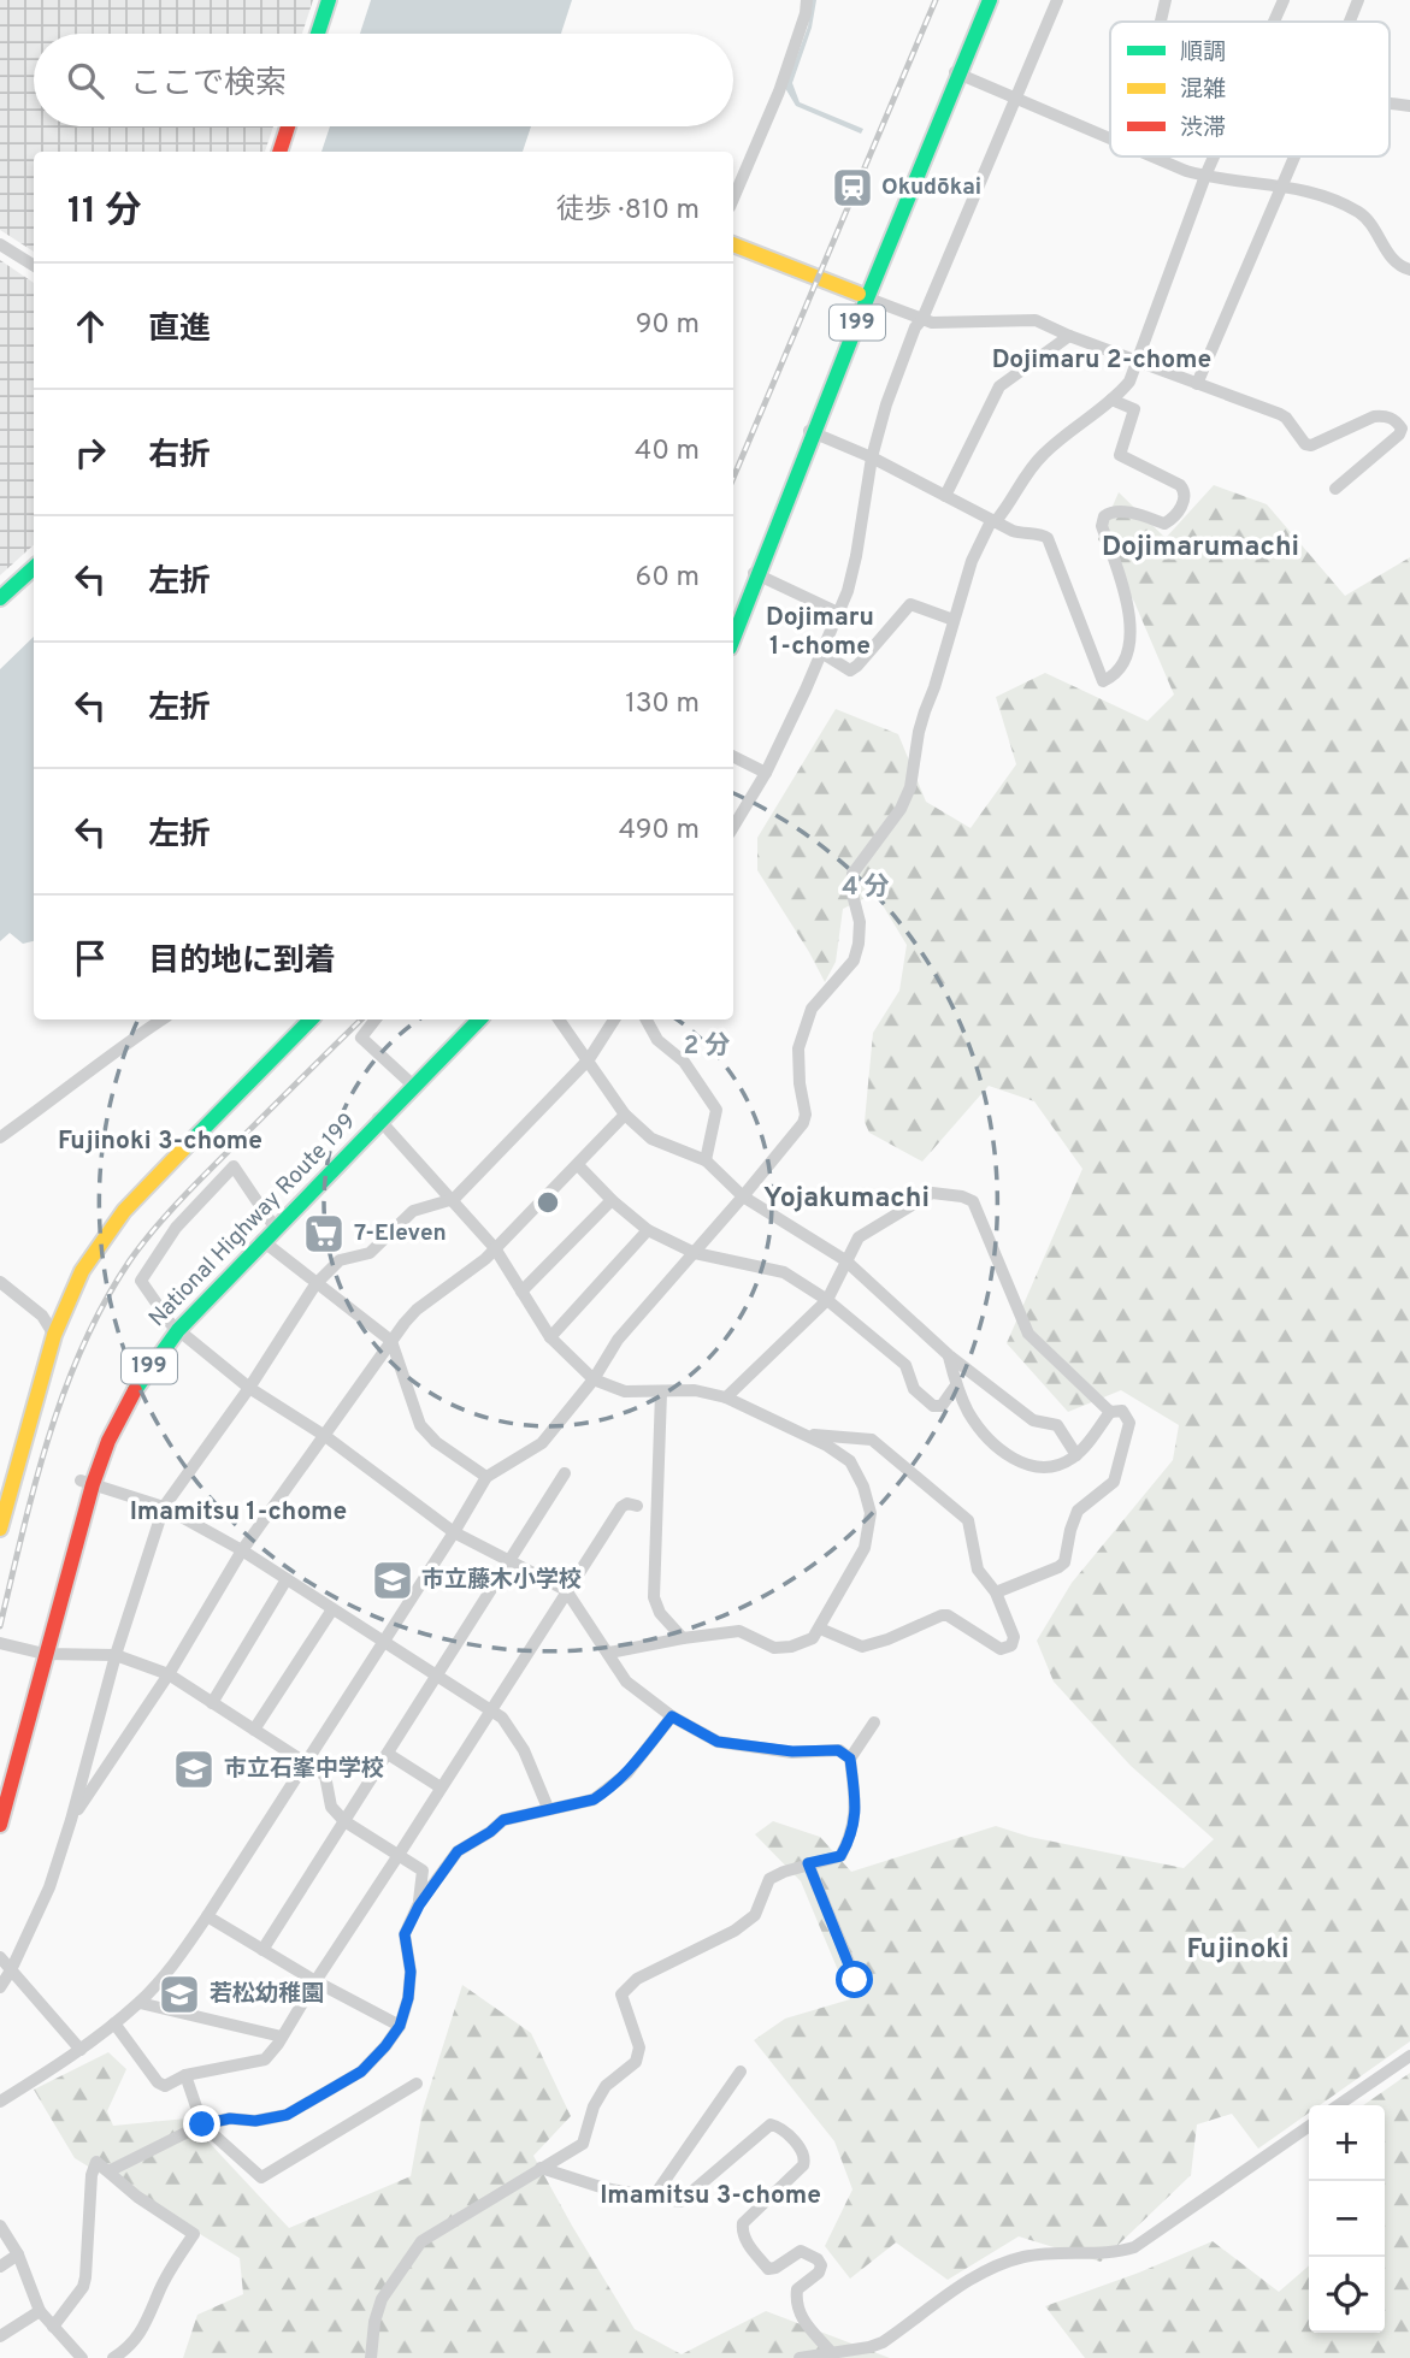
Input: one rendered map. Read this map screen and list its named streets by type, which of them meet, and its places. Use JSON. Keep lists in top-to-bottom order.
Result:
{
  "streets": {
    "main road": ["199", "National Highway Route 199"]
  },
  "districts": [
    "Dojimaru 2-chome",
    "Dojimarumachi",
    "Dojimaru 1-chome",
    "Fujinoki 3-chome",
    "Yojakumachi",
    "Imamitsu 1-chome",
    "Fujinoki",
    "Imamitsu 3-chome"
  ],
  "places": {
    "station": ["Okudōkai"],
    "supermarket": ["7-Eleven"],
    "school or university": ["市立藤木小学校", "市立石峯中学校", "若松幼稚園"]
  },
  "legend": ["順調", "混雑", "渋滞"],
  "page": {
    "search": "ここで検索",
    "heading": ["11 分", "徒歩 · 810 m"],
    "list": [
      ["直進", "90 m"],
      ["右折", "40 m"],
      ["左折", "60 m"],
      ["左折", "130 m"],
      ["左折", "490 m"],
      "目的地に到着"
    ],
    "map_buttons": ["+", "−"]
  },
  "rings": ["4 分", "2 分"]
}
